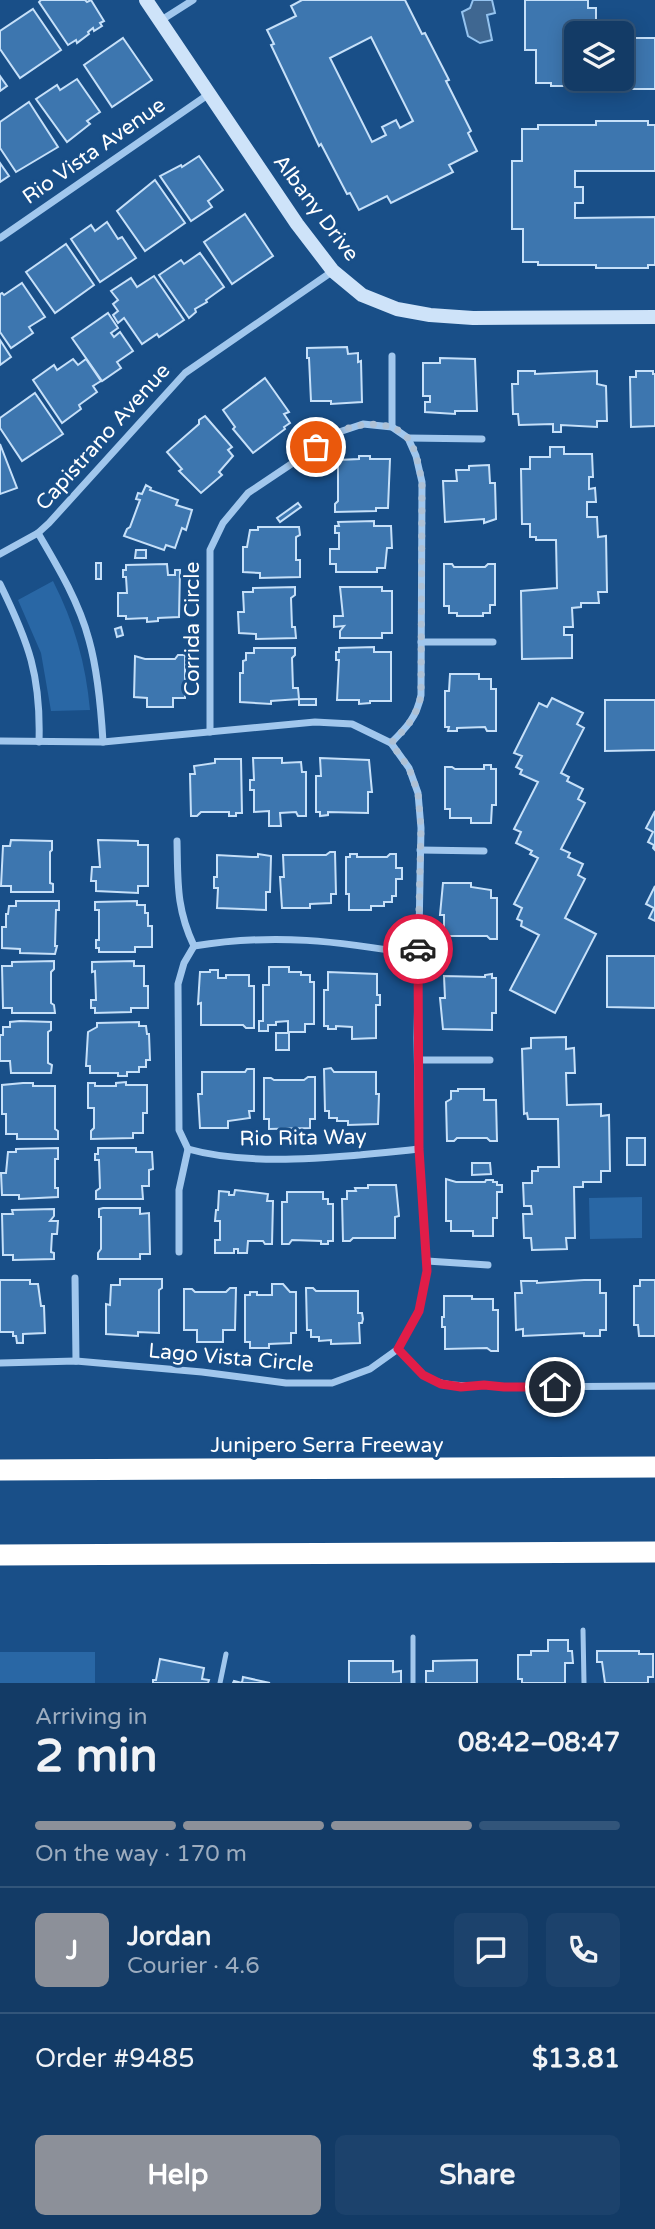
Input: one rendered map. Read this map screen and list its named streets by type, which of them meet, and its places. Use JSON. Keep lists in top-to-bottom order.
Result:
{
  "streets": {
    "highway": ["Junipero Serra Freeway"],
    "street": [
      "Rio Vista Avenue",
      "Albany Drive",
      "Capistrano Avenue",
      "Corrida Circle",
      "Rio Rita Way",
      "Lago Vista Circle"
    ]
  },
  "crossings": [
    ["Rio Vista Avenue", "Albany Drive"],
    ["Albany Drive", "Capistrano Avenue"],
    ["Rio Rita Way", "Lago Vista Circle"]
  ],
  "page": {
    "heading": ["2 min", "Arriving in", "08:42–08:47"],
    "panel": [
      "Jordan",
      "Courier · 4.6",
      "Order #9485",
      "$13.81"
    ],
    "bar": "On the way · 170 m",
    "round": "J",
    "buttons": ["Help", "Share"]
  }
}
